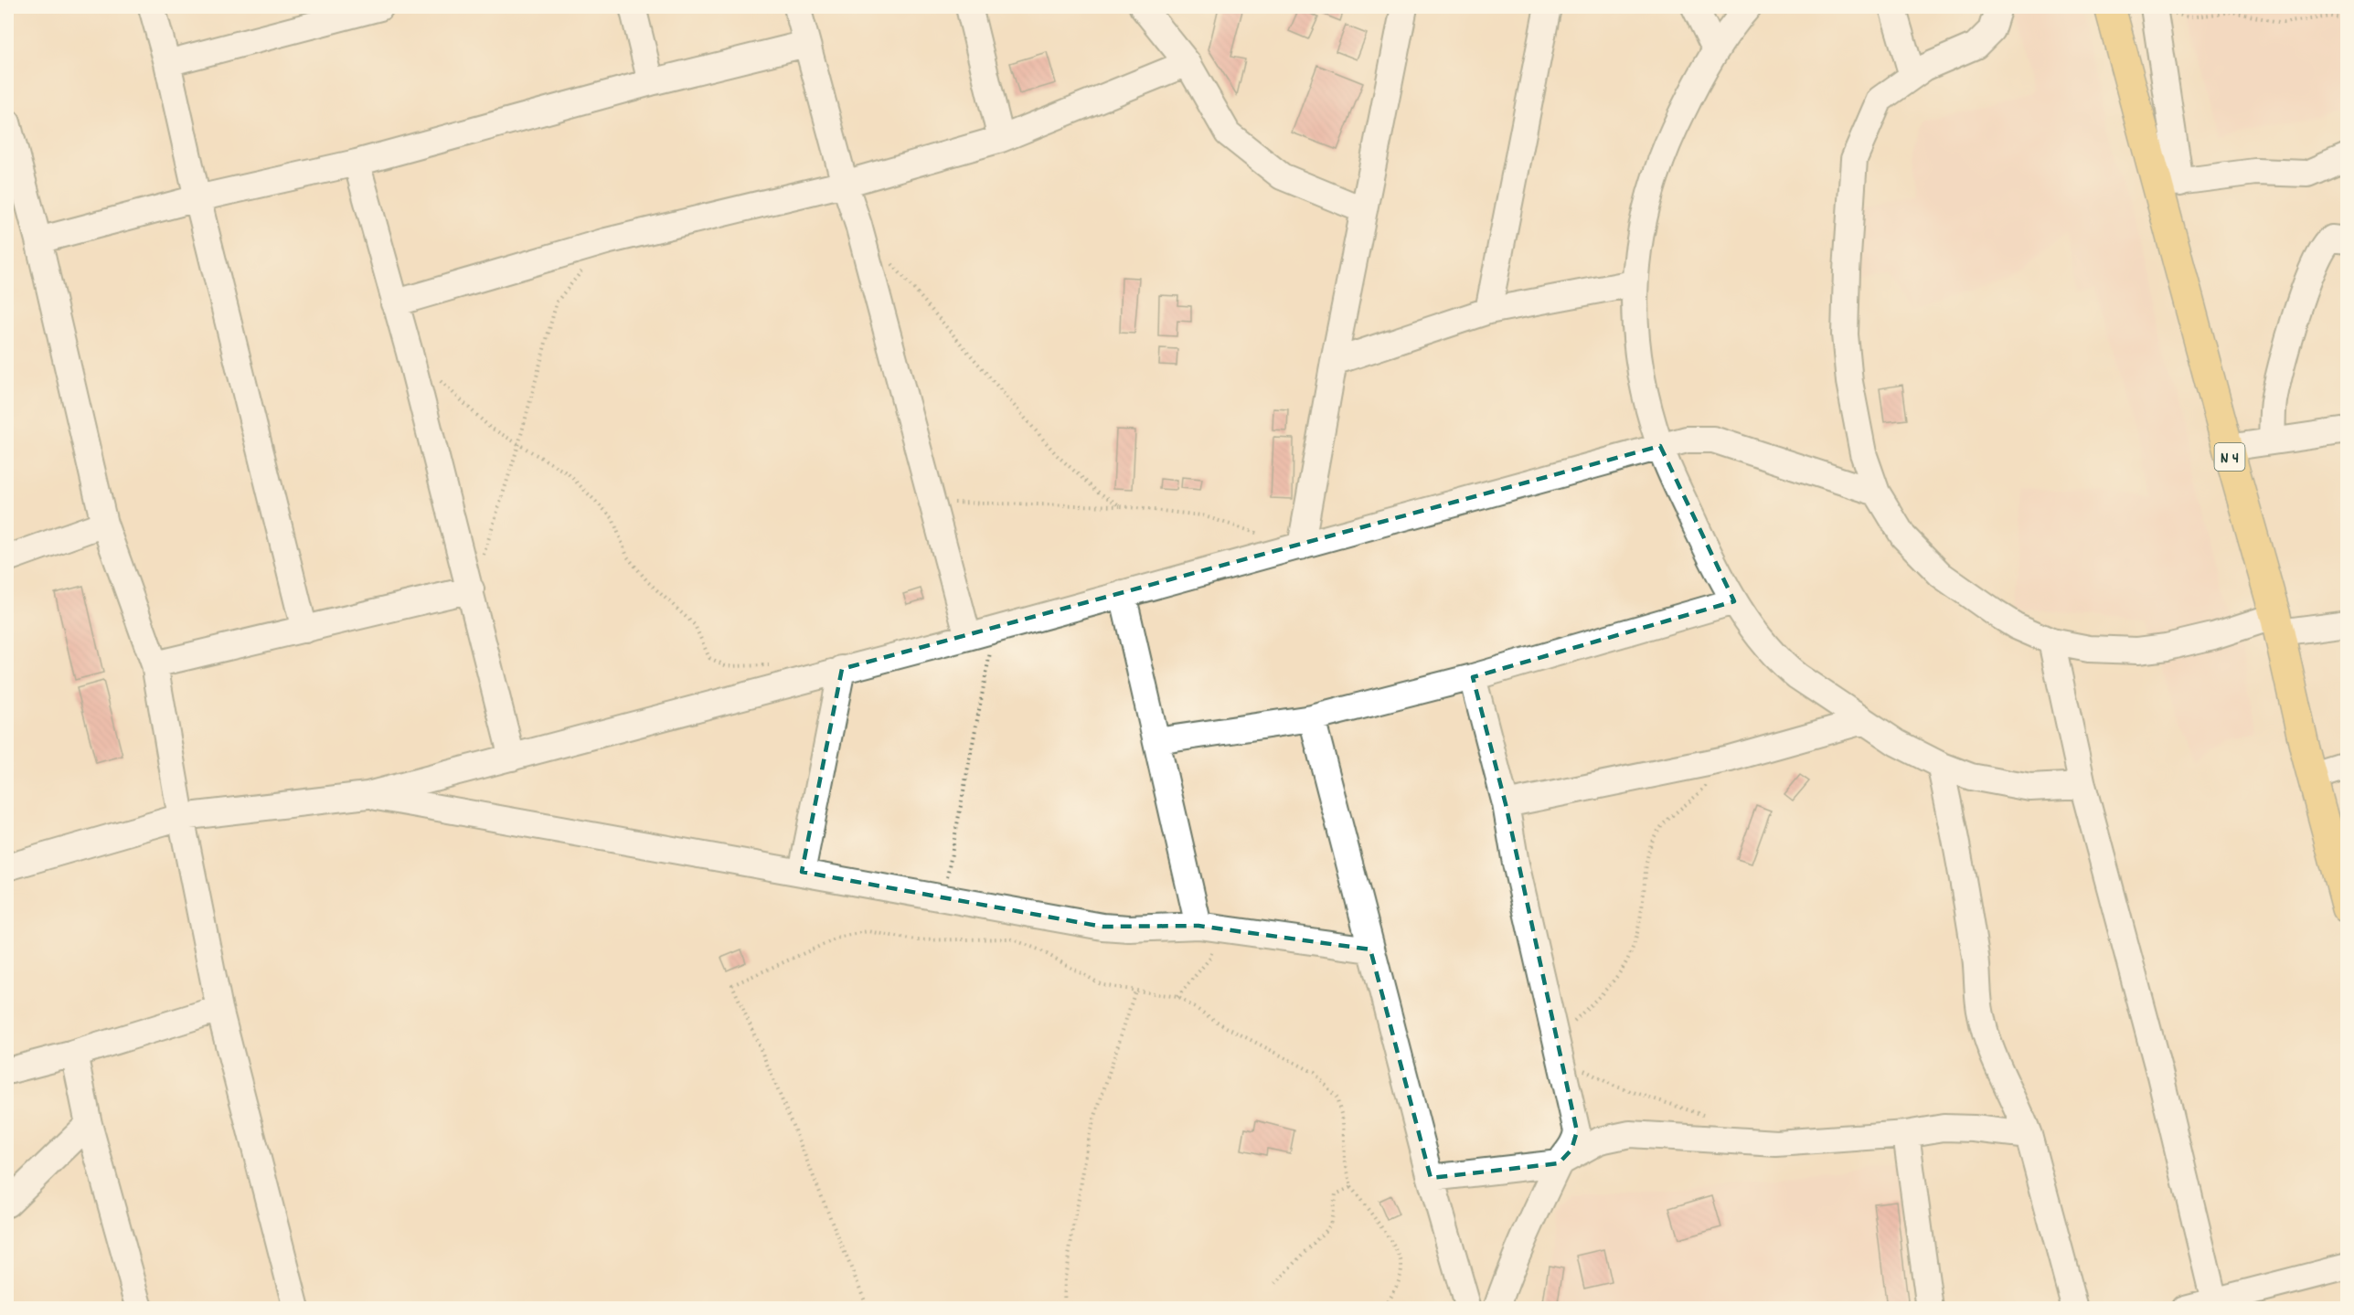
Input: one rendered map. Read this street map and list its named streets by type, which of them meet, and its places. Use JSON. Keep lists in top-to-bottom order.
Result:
{
  "streets": {
    "highway": ["N 4"]
  }
}
